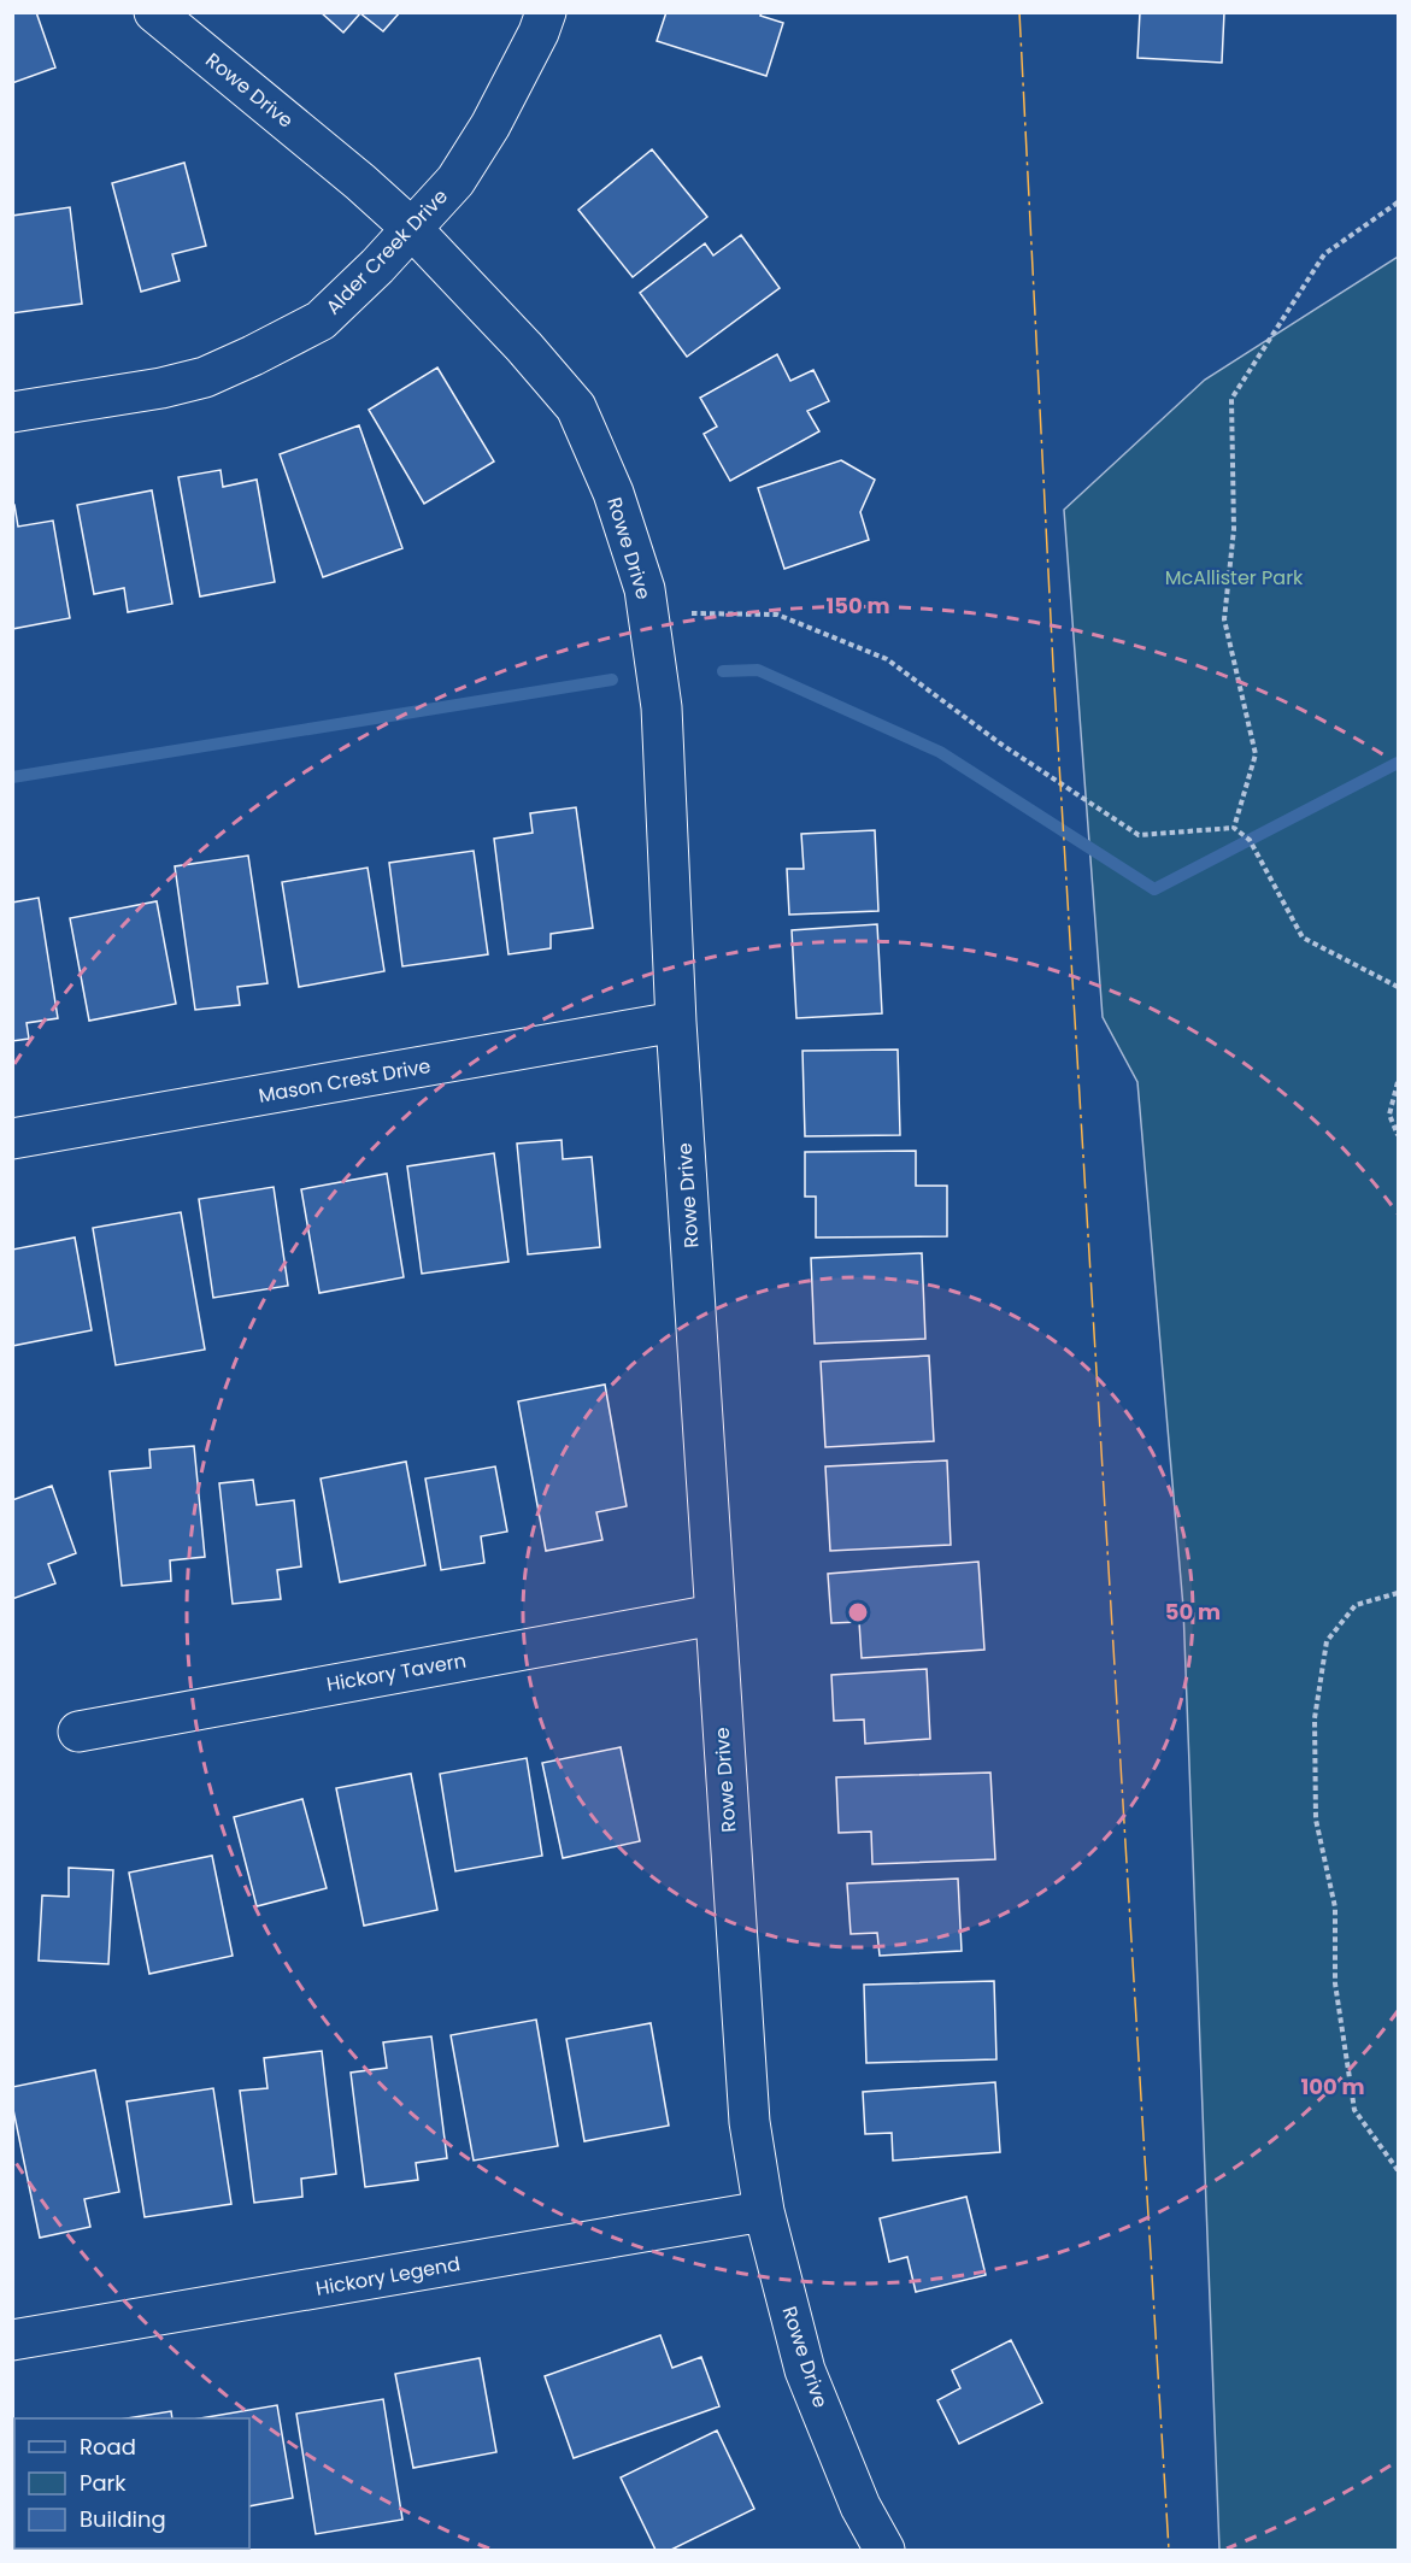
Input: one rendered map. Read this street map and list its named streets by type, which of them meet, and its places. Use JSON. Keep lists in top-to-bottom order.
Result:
{
  "streets": {
    "street": [
      "Rowe Drive",
      "Alder Creek Drive",
      "Mason Crest Drive",
      "Hickory Tavern",
      "Hickory Legend"
    ]
  },
  "crossings": [
    ["Rowe Drive", "Alder Creek Drive"],
    ["Rowe Drive", "Mason Crest Drive"],
    ["Rowe Drive", "Hickory Tavern"],
    ["Rowe Drive", "Hickory Legend"]
  ],
  "parks": ["McAllister Park"],
  "legend": ["Road", "Park", "Building"],
  "rings": ["150 m", "50 m", "100 m"]
}
